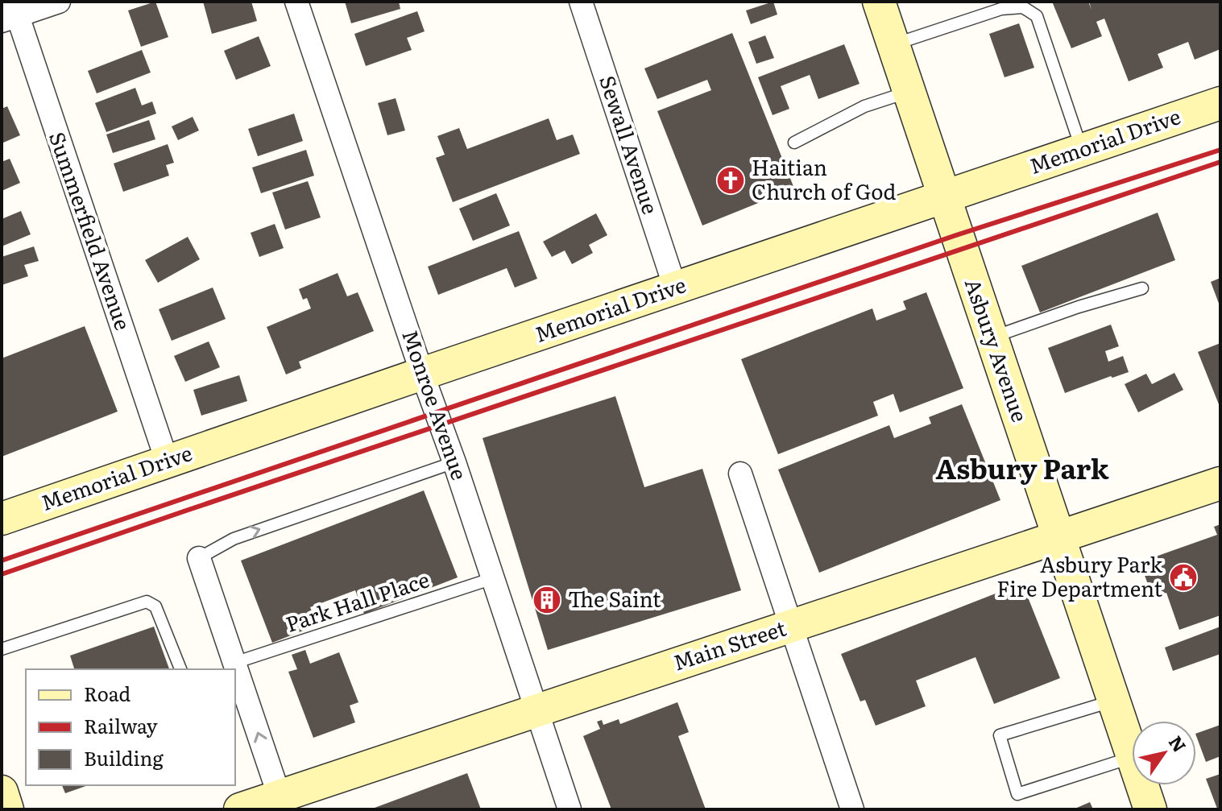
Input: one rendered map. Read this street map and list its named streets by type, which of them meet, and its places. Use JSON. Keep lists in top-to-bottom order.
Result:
{
  "streets": {
    "main road": ["Memorial Drive", "Asbury Avenue", "Main Street"],
    "street": ["Sewall Avenue", "Summerfield Avenue", "Monroe Avenue"],
    "lane": ["Park Hall Place"]
  },
  "crossings": [
    ["Memorial Drive", "Sewall Avenue"],
    ["Memorial Drive", "Summerfield Avenue"],
    ["Memorial Drive", "Asbury Avenue"],
    ["Memorial Drive", "Monroe Avenue"],
    ["Asbury Avenue", "Main Street"],
    ["Monroe Avenue", "Park Hall Place"],
    ["Monroe Avenue", "Main Street"]
  ],
  "districts": ["Asbury Park"],
  "places": {
    "church": ["Haitian Church of God"],
    "public building": ["Asbury Park Fire Department"],
    "building": ["The Saint"]
  },
  "legend": ["Road", "Railway", "Building"],
  "north": "top right"
}
